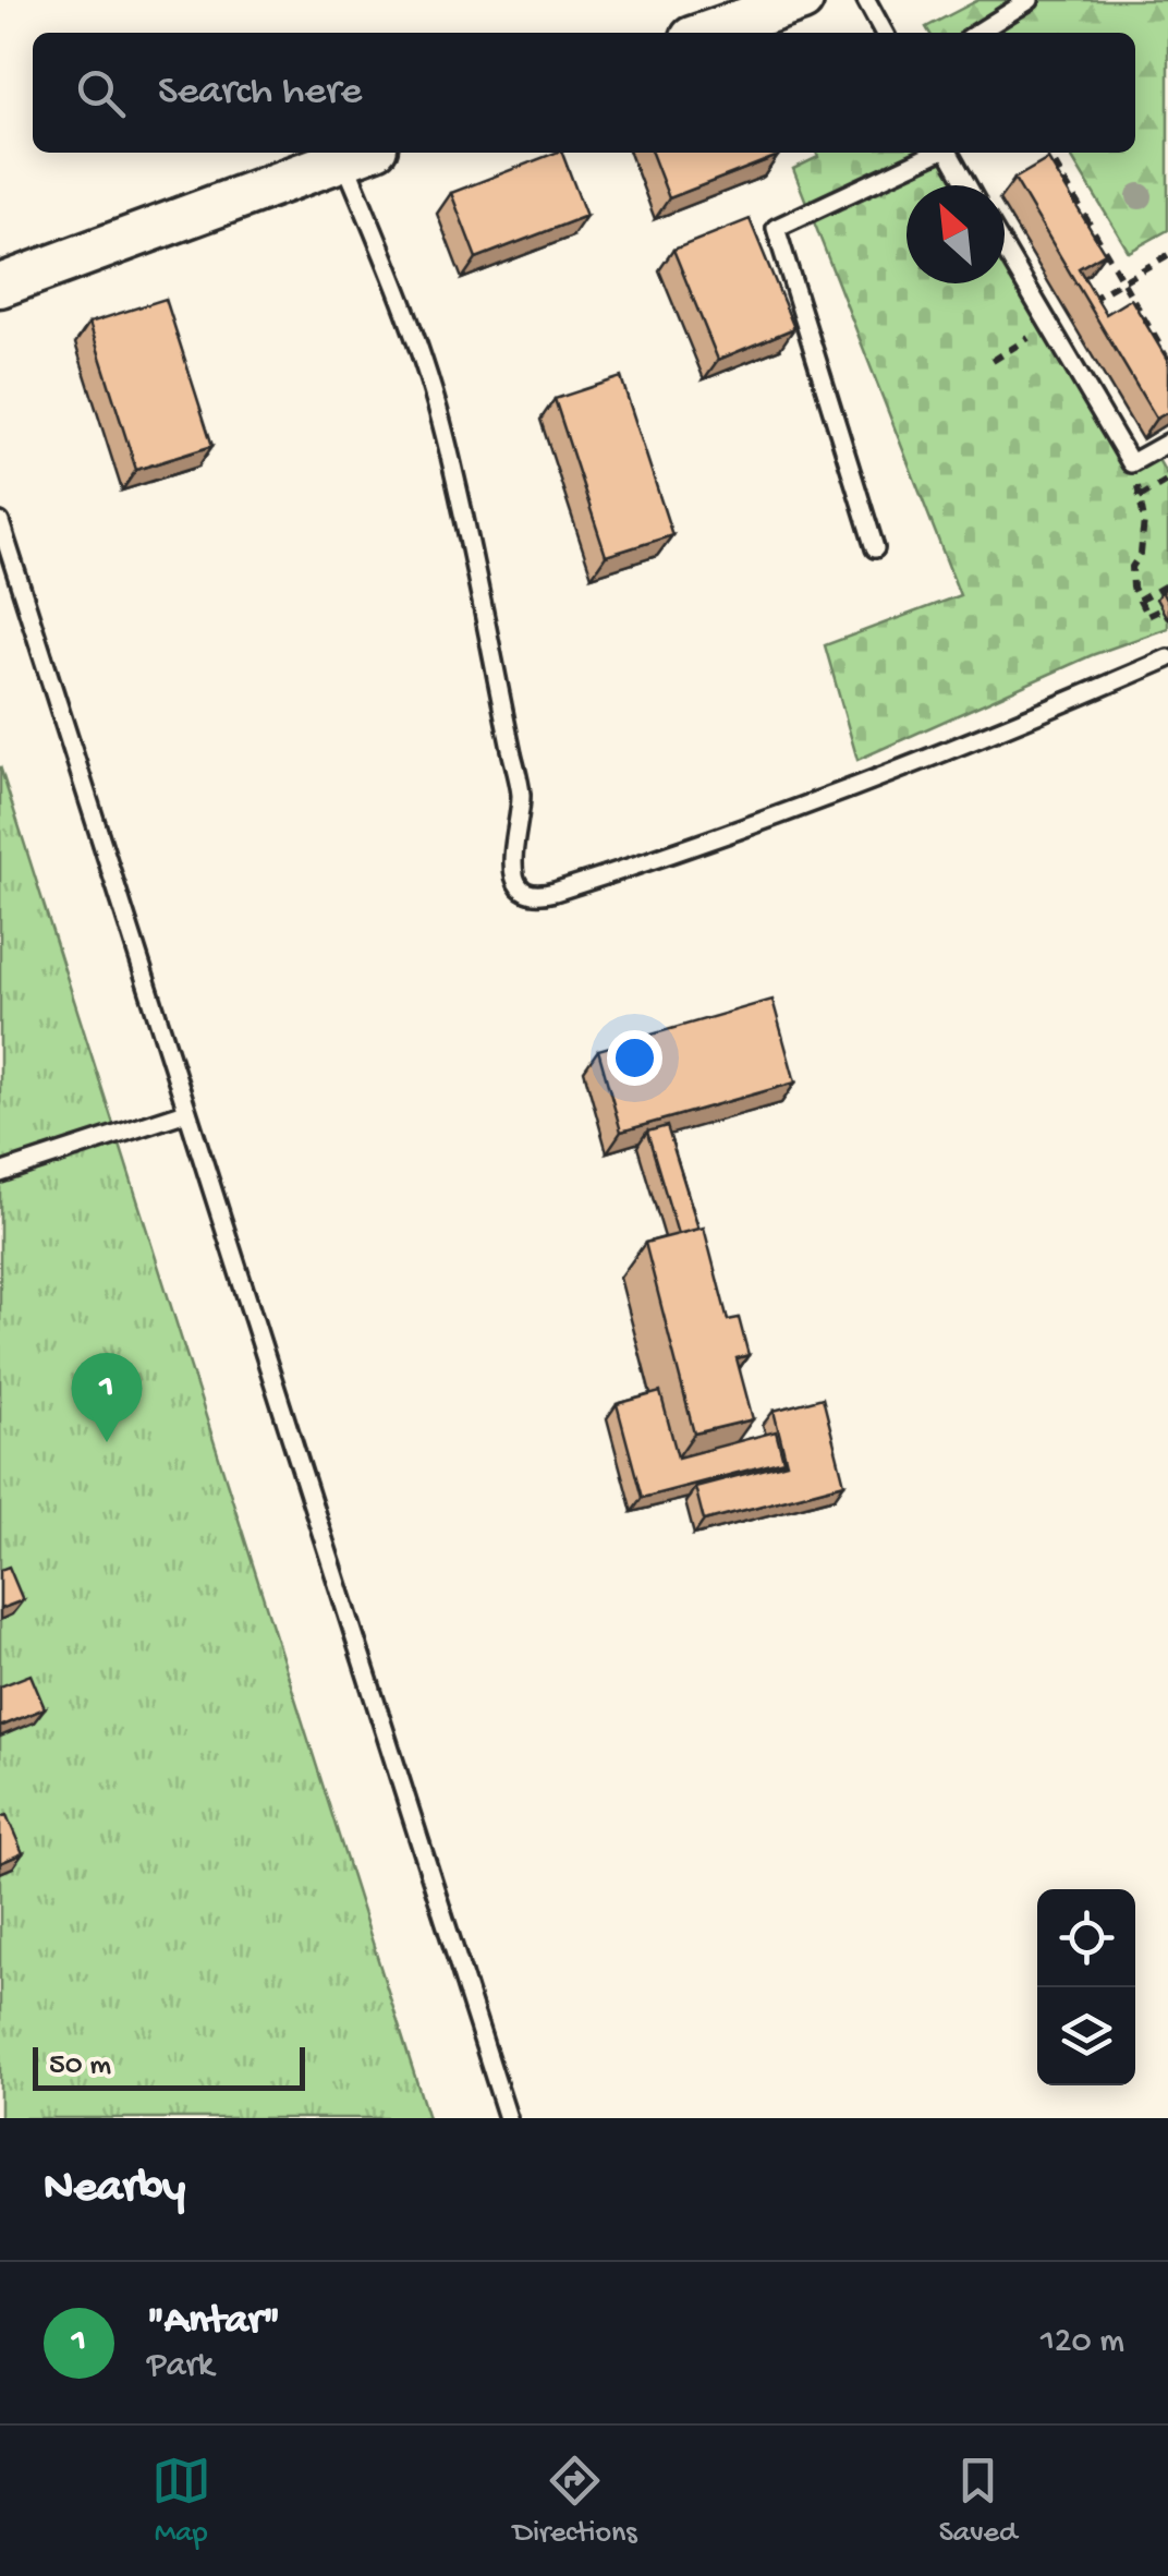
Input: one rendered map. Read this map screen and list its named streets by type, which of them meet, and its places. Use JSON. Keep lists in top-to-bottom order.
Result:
{
  "scale_bar": "50 m",
  "north": "top left",
  "page": {
    "search": "Search here",
    "pins": "1",
    "scale": "50 m",
    "heading": "Nearby",
    "list": [
      {
        "mark": "1",
        "name": "\"Antar\"",
        "note": "Park",
        "value": "120 m"
      }
    ],
    "nav": ["Map", "Directions", "Saved"]
  }
}
